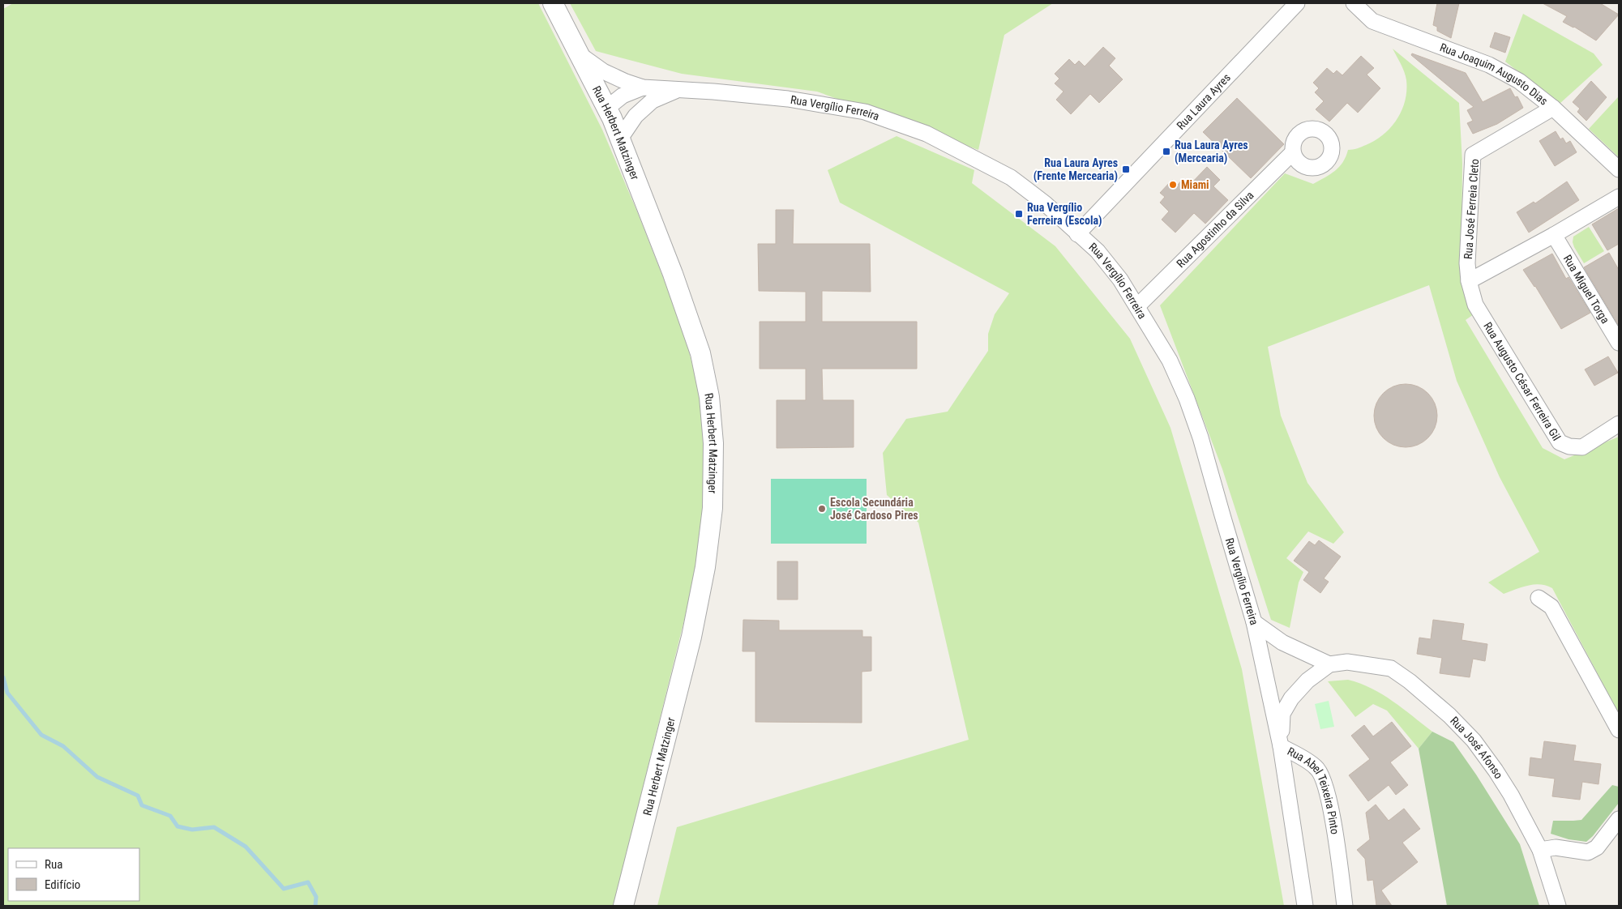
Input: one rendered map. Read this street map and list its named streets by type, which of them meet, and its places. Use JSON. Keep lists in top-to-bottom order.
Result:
{
  "streets": {
    "street": [
      "Rua Joaquim Augusto Dias",
      "Rua Laura Ayres",
      "Rua Vergílio Ferreira",
      "Rua Herbert Matzinger",
      "Rua José Ferreia Cleto",
      "Rua Agostinho da Silva",
      "Rua Miguel Torga",
      "Rua Augusto César Ferreira Gil",
      "Rua José Afonso",
      "Rua Abel Teixeira Pinto"
    ]
  },
  "crossings": [
    ["Rua Joaquim Augusto Dias", "Rua José Ferreia Cleto"],
    ["Rua Laura Ayres", "Rua Vergílio Ferreira"],
    ["Rua Vergílio Ferreira", "Rua Herbert Matzinger"],
    ["Rua Vergílio Ferreira", "Rua Agostinho da Silva"],
    ["Rua Vergílio Ferreira", "Rua José Afonso"],
    ["Rua Vergílio Ferreira", "Rua Abel Teixeira Pinto"],
    ["Rua José Ferreia Cleto", "Rua Augusto César Ferreira Gil"],
    ["Rua José Afonso", "Rua Abel Teixeira Pinto"]
  ],
  "places": {
    "transit": ["Rua Laura Ayres (Mercearia)", "Rua Laura Ayres (Frente Mercearia)", "Rua Vergílio Ferreira (Escola)"],
    "other": ["Miami", "Escola Secundária José Cardoso Pires"]
  },
  "legend": ["Rua", "Edifício"]
}
